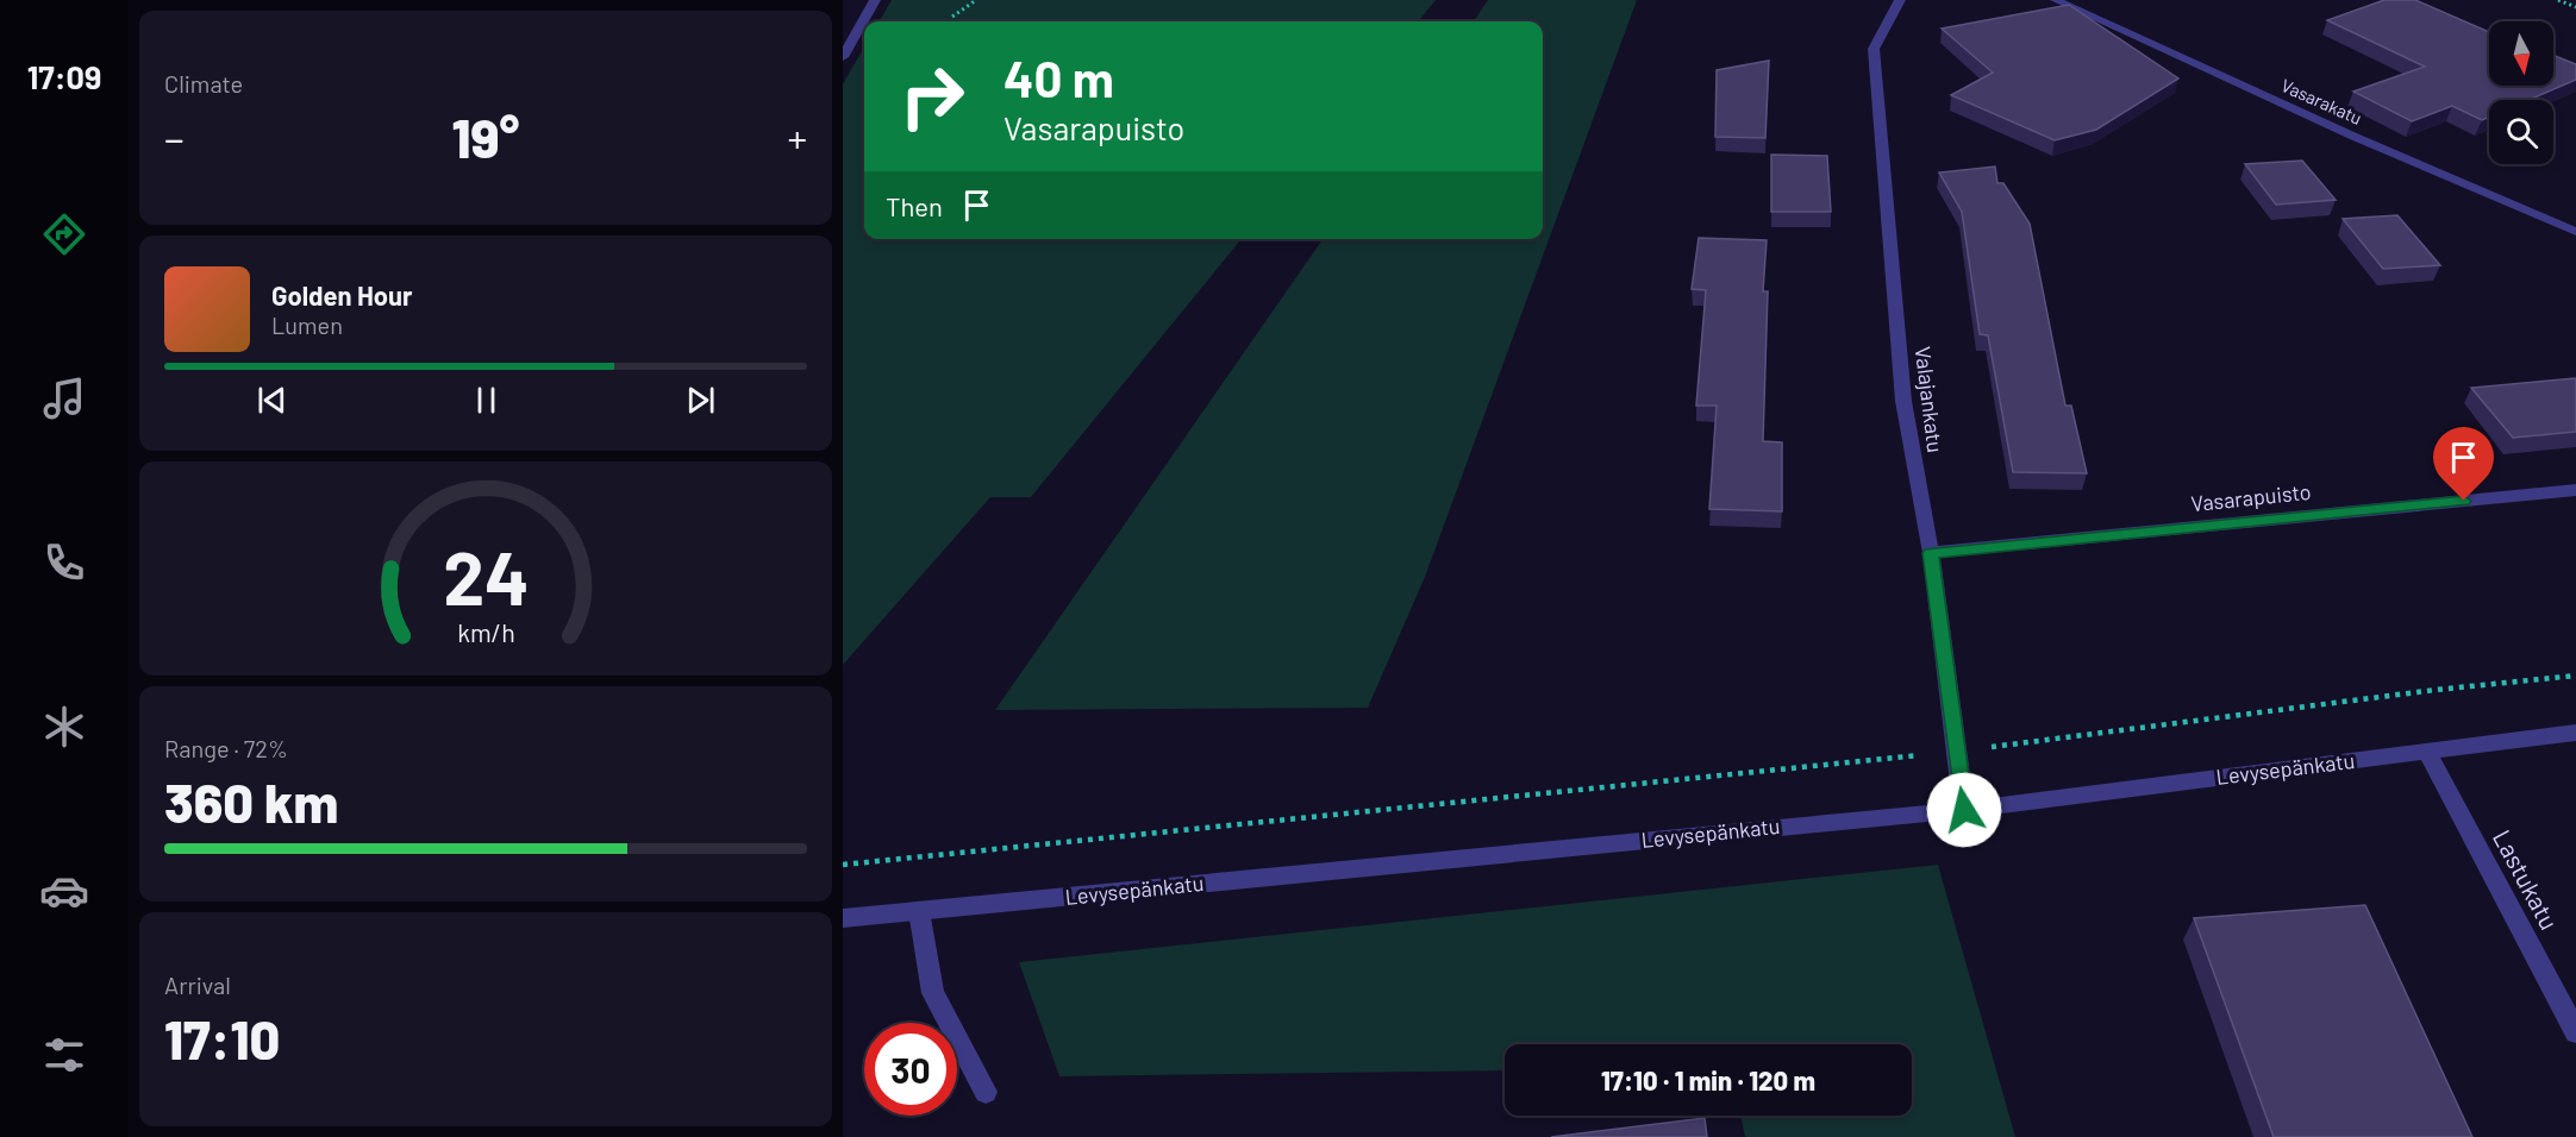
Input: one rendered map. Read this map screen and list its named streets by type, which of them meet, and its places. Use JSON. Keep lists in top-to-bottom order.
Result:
{
  "streets": {
    "street": [
      "Vasarakatu",
      "Valajankatu",
      "Vasarapuisto",
      "Levysepänkatu",
      "Lastukatu"
    ]
  },
  "crossings": [
    ["Valajankatu", "Vasarapuisto"],
    ["Valajankatu", "Levysepänkatu"],
    ["Levysepänkatu", "Lastukatu"]
  ],
  "north": "bottom",
  "page": {
    "tabs": "17:09",
    "tile": [
      "Climate",
      ["Range · 72%", "360 km"],
      ["Arrival", "17:10"]
    ],
    "turn": ["40 m", "Vasarapuisto"],
    "heat": ["−", "19°", "+"],
    "then": "Then",
    "song": ["Golden Hour", "Lumen"],
    "limit": "30",
    "trip": "17:10 · 1 min · 120 m",
    "gauge": ["24", "km/h"]
  }
}
